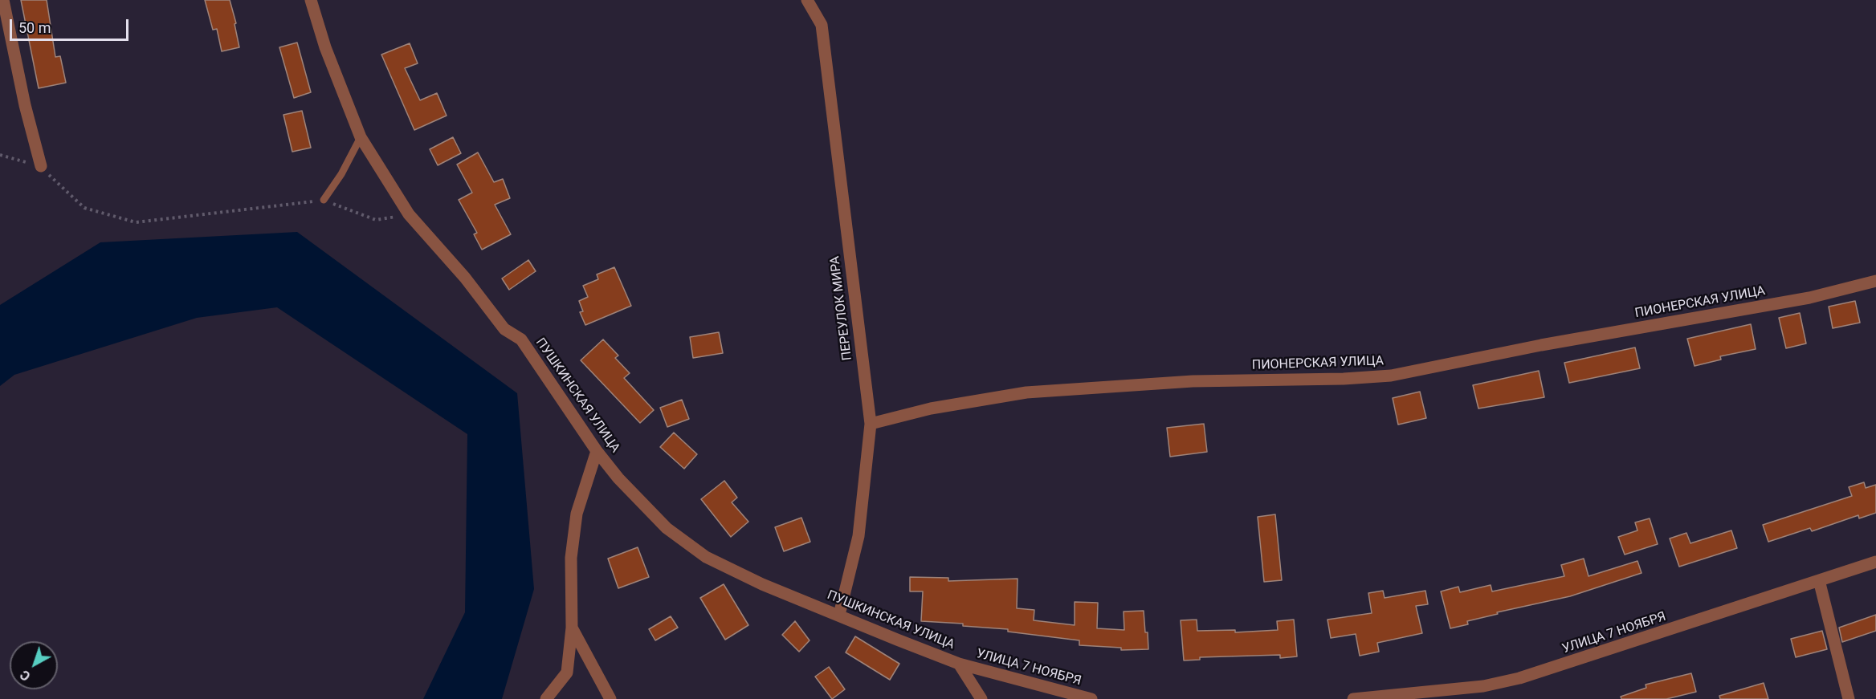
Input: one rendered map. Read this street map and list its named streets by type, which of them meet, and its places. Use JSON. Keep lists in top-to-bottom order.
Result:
{
  "streets": {
    "street": [
      "ПИОНЕРСКАЯ УЛИЦА",
      "ПЕРЕУЛОК МИРА",
      "ПУШКИНСКАЯ УЛИЦА",
      "УЛИЦА 7 НОЯБРЯ"
    ]
  },
  "crossings": [
    ["ПИОНЕРСКАЯ УЛИЦА", "ПЕРЕУЛОК МИРА"],
    ["ПЕРЕУЛОК МИРА", "ПУШКИНСКАЯ УЛИЦА"],
    ["ПУШКИНСКАЯ УЛИЦА", "УЛИЦА 7 НОЯБРЯ"]
  ],
  "scale_bar": "50 m",
  "north": "bottom left"
}
